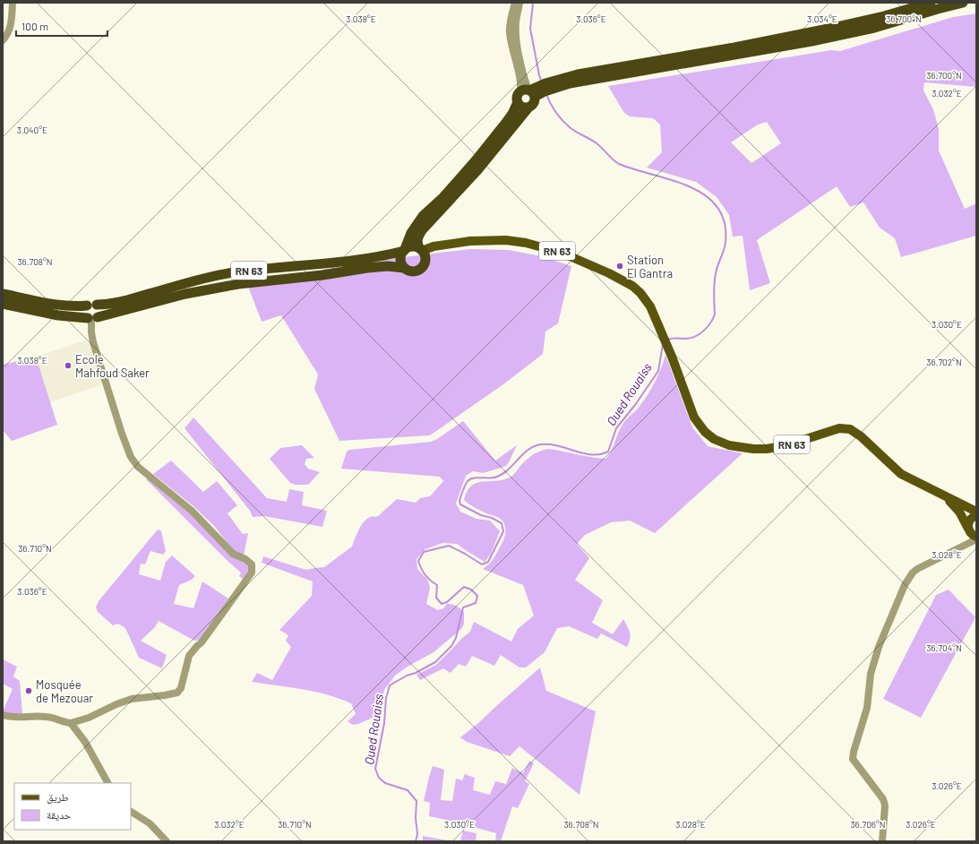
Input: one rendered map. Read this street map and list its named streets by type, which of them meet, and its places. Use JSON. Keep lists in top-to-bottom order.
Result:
{
  "streets": {
    "highway": ["RN 63"]
  },
  "water": ["Oued Rouaiss"],
  "places": ["Station El Gantra", "Ecole Mahfoud Saker", "Mosquée de Mezouar"],
  "legend": ["طريق", "حديقة"],
  "scale_bar": "100 m",
  "coordinates": [
    "36.700°N",
    "3.038°E",
    "3.036°E",
    "3.034°E",
    "3.032°E",
    "3.040°E",
    "36.708°N",
    "3.030°E",
    "36.702°N",
    "36.710°N",
    "3.028°E",
    "36.704°N",
    "3.026°E",
    "36.706°N"
  ]
}
